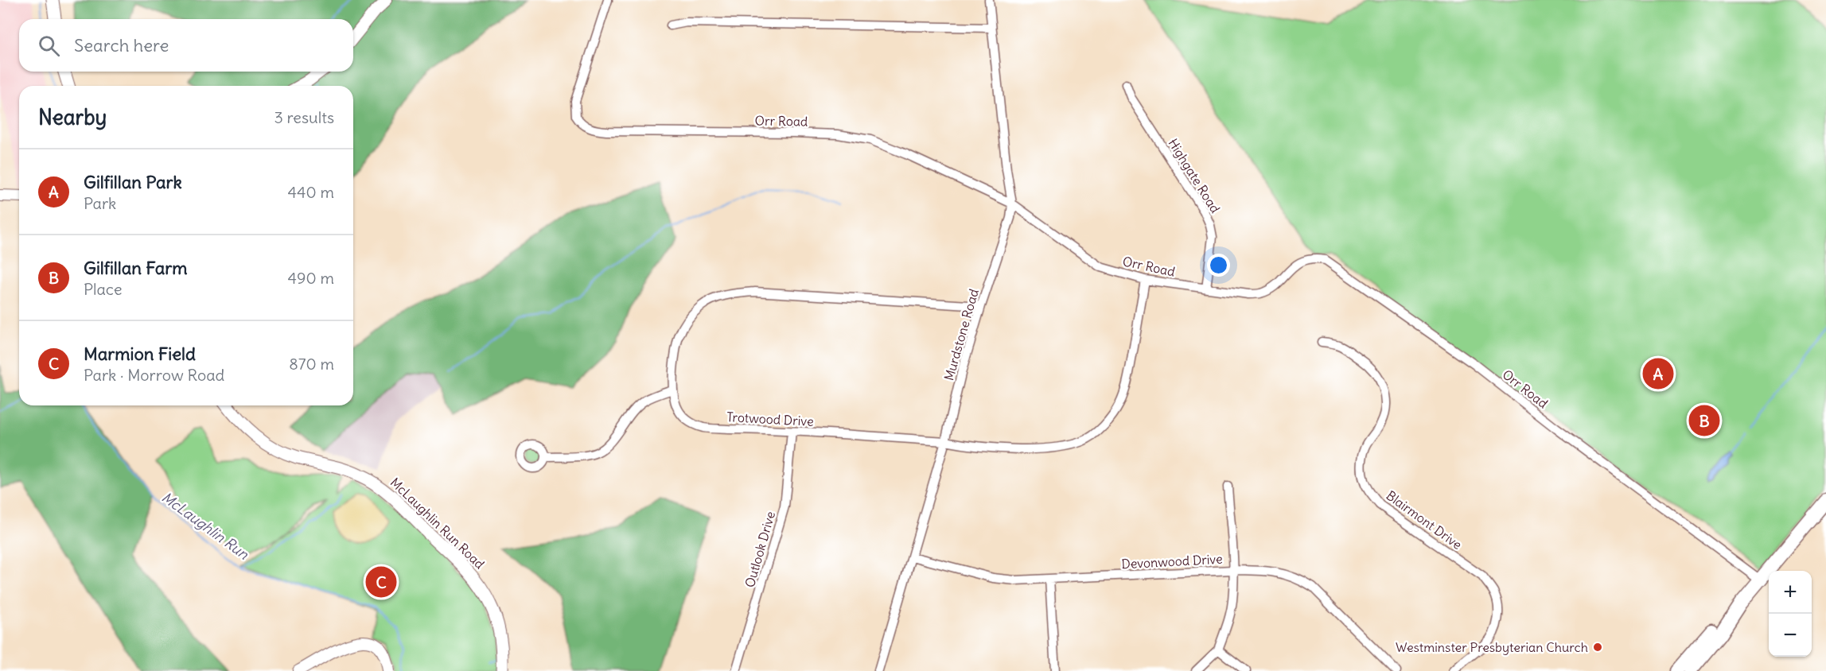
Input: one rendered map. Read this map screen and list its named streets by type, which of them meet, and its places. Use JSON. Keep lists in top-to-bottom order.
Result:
{
  "streets": {
    "main road": ["McLaughlin Run Road"],
    "street": [
      "Orr Road",
      "Highgate Road",
      "Murdstone Road",
      "Trotwood Drive",
      "Blairmont Drive",
      "Outlook Drive",
      "Devonwood Drive"
    ]
  },
  "crossings": [
    ["Orr Road", "Highgate Road"],
    ["Orr Road", "Murdstone Road"],
    ["Orr Road", "Trotwood Drive"],
    ["Murdstone Road", "Trotwood Drive"],
    ["Murdstone Road", "Devonwood Drive"],
    ["Trotwood Drive", "Outlook Drive"]
  ],
  "water": ["McLaughlin Run"],
  "places": ["Westminster Presbyterian Church"],
  "page": {
    "search": "Search here",
    "heading": ["Nearby", "3 results"],
    "list": [
      {
        "mark": "A",
        "name": "Gilfillan Park",
        "note": "Park",
        "value": "440 m"
      },
      {
        "mark": "B",
        "name": "Gilfillan Farm",
        "note": "Place",
        "value": "490 m"
      },
      {
        "mark": "C",
        "name": "Marmion Field",
        "note": "Park · Morrow Road",
        "value": "870 m"
      }
    ],
    "pins": ["A", "B", "C"],
    "map_buttons": ["+", "−"]
  }
}
